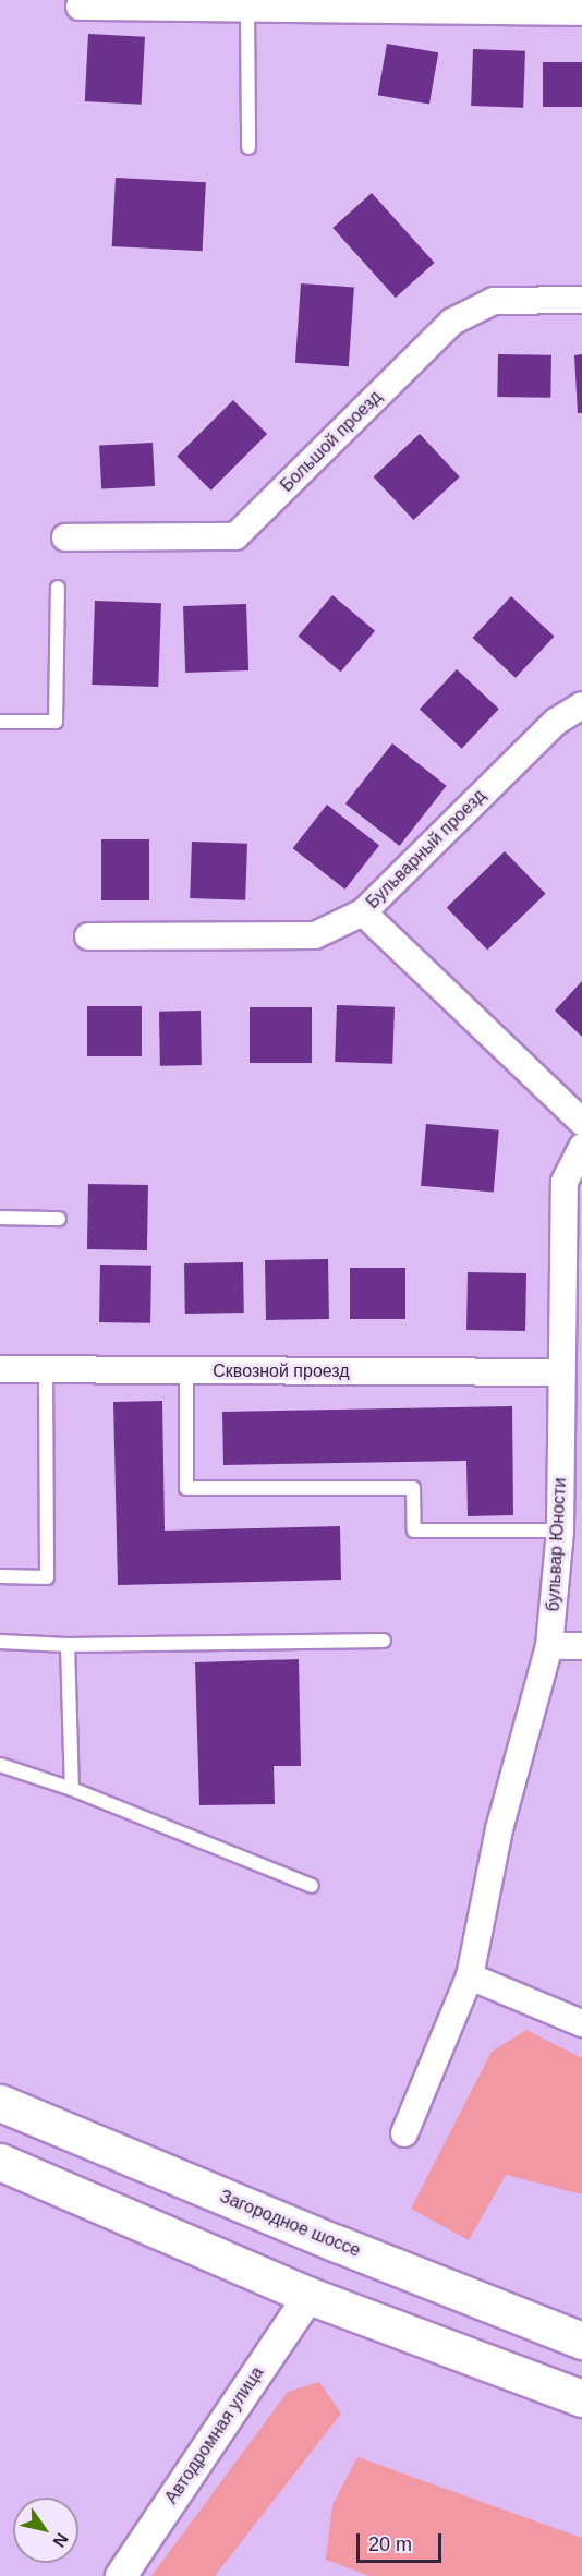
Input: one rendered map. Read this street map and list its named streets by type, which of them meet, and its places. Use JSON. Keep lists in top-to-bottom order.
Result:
{
  "streets": {
    "highway": ["Загородное шоссе"],
    "street": [
      "Большой проезд",
      "Бульварный проезд",
      "Сквозной проезд",
      "бульвар Юности",
      "Автодромная улица"
    ]
  },
  "crossings": [
    ["Сквозной проезд", "бульвар Юности"]
  ],
  "scale_bar": "20 m",
  "north": "bottom right"
}
